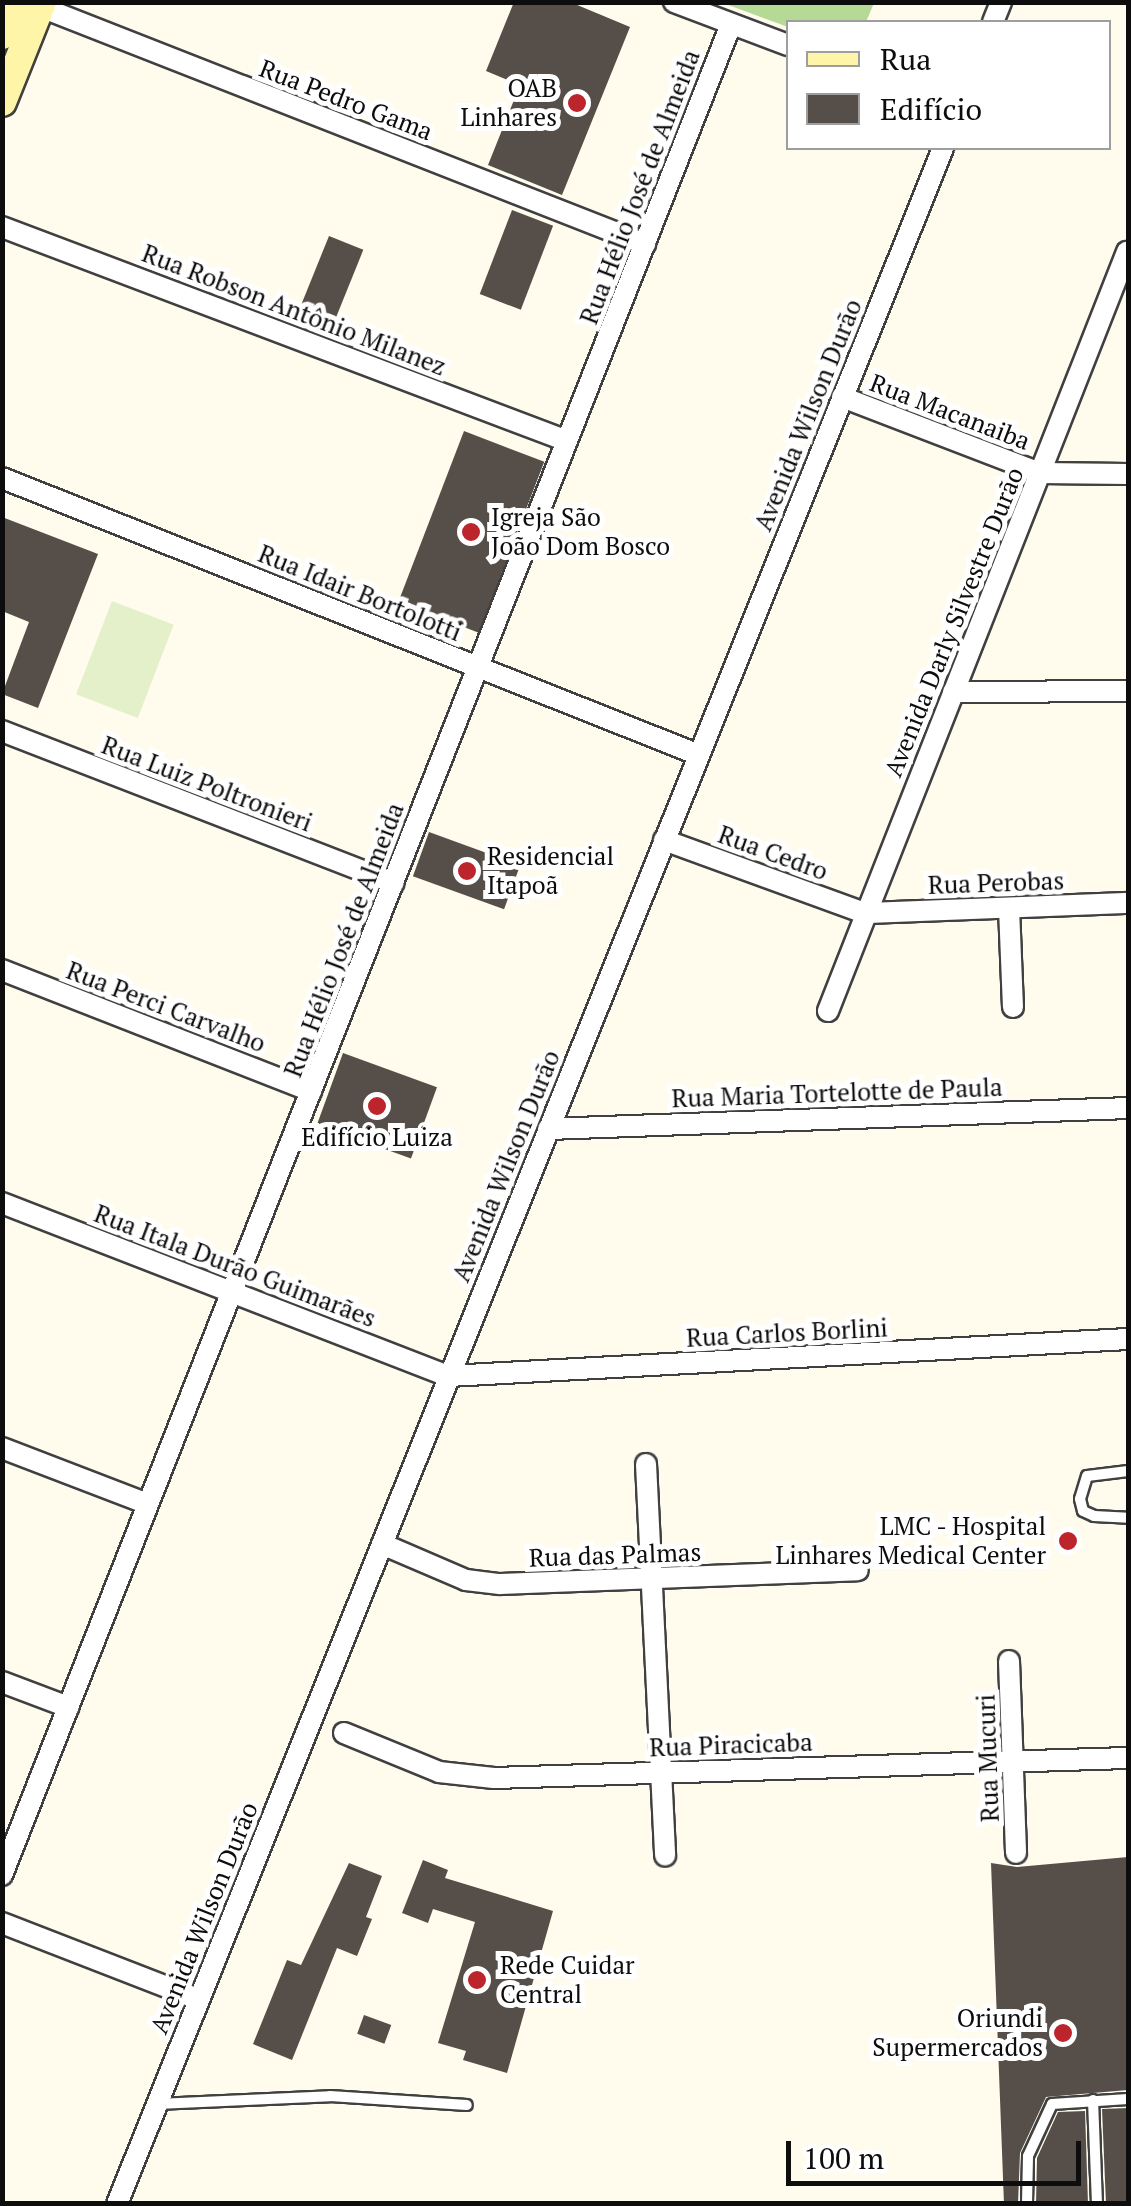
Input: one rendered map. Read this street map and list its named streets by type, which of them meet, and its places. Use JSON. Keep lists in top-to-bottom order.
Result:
{
  "streets": {
    "street": [
      "Rua Pedro Gama",
      "Rua Hélio José de Almeida",
      "Rua Robson Antônio Milanez",
      "Rua Macanaiba",
      "Avenida Wilson Durão",
      "Rua Idair Bortolotti",
      "Avenida Darly Silvestre Durão",
      "Rua Luiz Poltronieri",
      "Rua Cedro",
      "Rua Perobas",
      "Rua Perci Carvalho",
      "Rua Maria Tortelotte de Paula",
      "Rua Itala Durão Guimarães",
      "Rua Carlos Borlini",
      "Rua das Palmas",
      "Rua Piracicaba",
      "Rua Mucuri"
    ]
  },
  "crossings": [
    ["Rua Pedro Gama", "Rua Hélio José de Almeida"],
    ["Rua Hélio José de Almeida", "Rua Robson Antônio Milanez"],
    ["Rua Hélio José de Almeida", "Rua Idair Bortolotti"],
    ["Rua Hélio José de Almeida", "Rua Luiz Poltronieri"],
    ["Rua Hélio José de Almeida", "Rua Perci Carvalho"],
    ["Rua Hélio José de Almeida", "Rua Itala Durão Guimarães"],
    ["Rua Macanaiba", "Avenida Wilson Durão"],
    ["Rua Macanaiba", "Avenida Darly Silvestre Durão"],
    ["Avenida Wilson Durão", "Rua Idair Bortolotti"],
    ["Avenida Wilson Durão", "Rua Cedro"],
    ["Avenida Wilson Durão", "Rua Maria Tortelotte de Paula"],
    ["Avenida Wilson Durão", "Rua Itala Durão Guimarães"],
    ["Avenida Wilson Durão", "Rua Carlos Borlini"],
    ["Avenida Wilson Durão", "Rua das Palmas"],
    ["Avenida Darly Silvestre Durão", "Rua Cedro"],
    ["Avenida Darly Silvestre Durão", "Rua Perobas"],
    ["Rua Cedro", "Rua Perobas"],
    ["Rua Itala Durão Guimarães", "Rua Carlos Borlini"],
    ["Rua Piracicaba", "Rua Mucuri"]
  ],
  "places": [
    "OAB Linhares",
    "Igreja São João Dom Bosco",
    "Residencial Itapoã",
    "Edifício Luiza",
    "LMC - Hospital Linhares Medical Center",
    "Rede Cuidar Central",
    "Oriundi Supermercados"
  ],
  "legend": ["Rua", "Edifício"],
  "scale_bar": "100 m"
}
